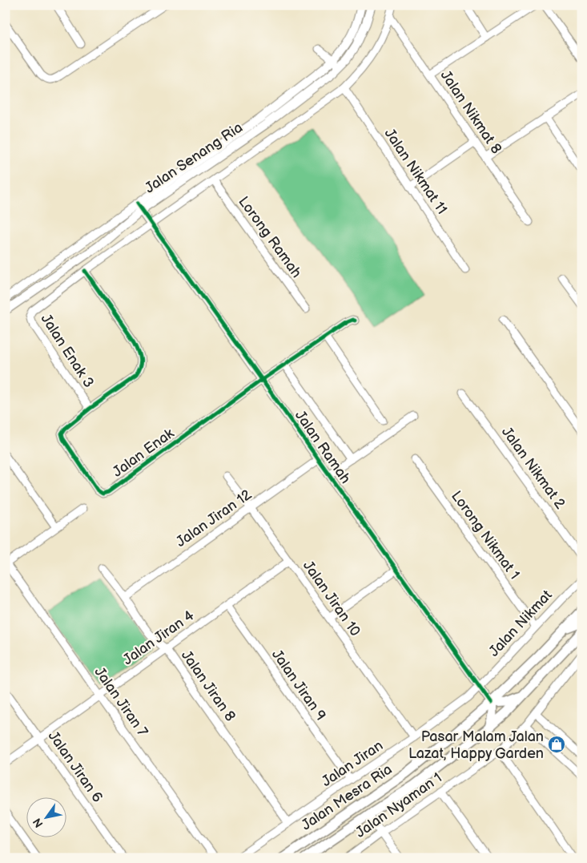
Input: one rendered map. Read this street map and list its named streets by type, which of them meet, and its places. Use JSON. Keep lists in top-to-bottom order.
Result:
{
  "streets": {
    "main road": ["Jalan Mesra Ria"],
    "street": [
      "Jalan Nikmat 8",
      "Jalan Senang Ria",
      "Jalan Nikmat 11",
      "Lorong Ramah",
      "Jalan Enak 3",
      "Jalan Ramah",
      "Jalan Enak",
      "Jalan Nikmat 2",
      "Jalan Jiran 12",
      "Lorong Nikmat 1",
      "Jalan Jiran 10",
      "Jalan Nikmat",
      "Jalan Jiran 4",
      "Jalan Jiran 9",
      "Jalan Jiran 8",
      "Jalan Jiran 7",
      "Jalan Jiran",
      "Jalan Jiran 6",
      "Jalan Nyaman 1"
    ]
  },
  "crossings": [
    ["Jalan Senang Ria", "Jalan Ramah"],
    ["Jalan Enak 3", "Jalan Enak"],
    ["Jalan Ramah", "Jalan Enak"],
    ["Jalan Ramah", "Jalan Jiran 12"],
    ["Jalan Ramah", "Jalan Nikmat"],
    ["Jalan Ramah", "Jalan Jiran"],
    ["Jalan Ramah", "Jalan Mesra Ria"],
    ["Jalan Jiran 12", "Jalan Jiran 10"],
    ["Jalan Jiran 12", "Jalan Jiran 8"],
    ["Lorong Nikmat 1", "Jalan Nikmat"],
    ["Jalan Jiran 10", "Jalan Jiran 4"],
    ["Jalan Jiran 10", "Jalan Jiran"],
    ["Jalan Nikmat", "Jalan Jiran"],
    ["Jalan Jiran 4", "Jalan Jiran 9"],
    ["Jalan Jiran 4", "Jalan Jiran 8"],
    ["Jalan Jiran 4", "Jalan Jiran 7"],
    ["Jalan Jiran 4", "Jalan Jiran 6"],
    ["Jalan Jiran 9", "Jalan Jiran"],
    ["Jalan Jiran 8", "Jalan Jiran"]
  ],
  "places": {
    "shop": ["Pasar Malam Jalan Lazat, Happy Garden"]
  },
  "north": "bottom left"
}
